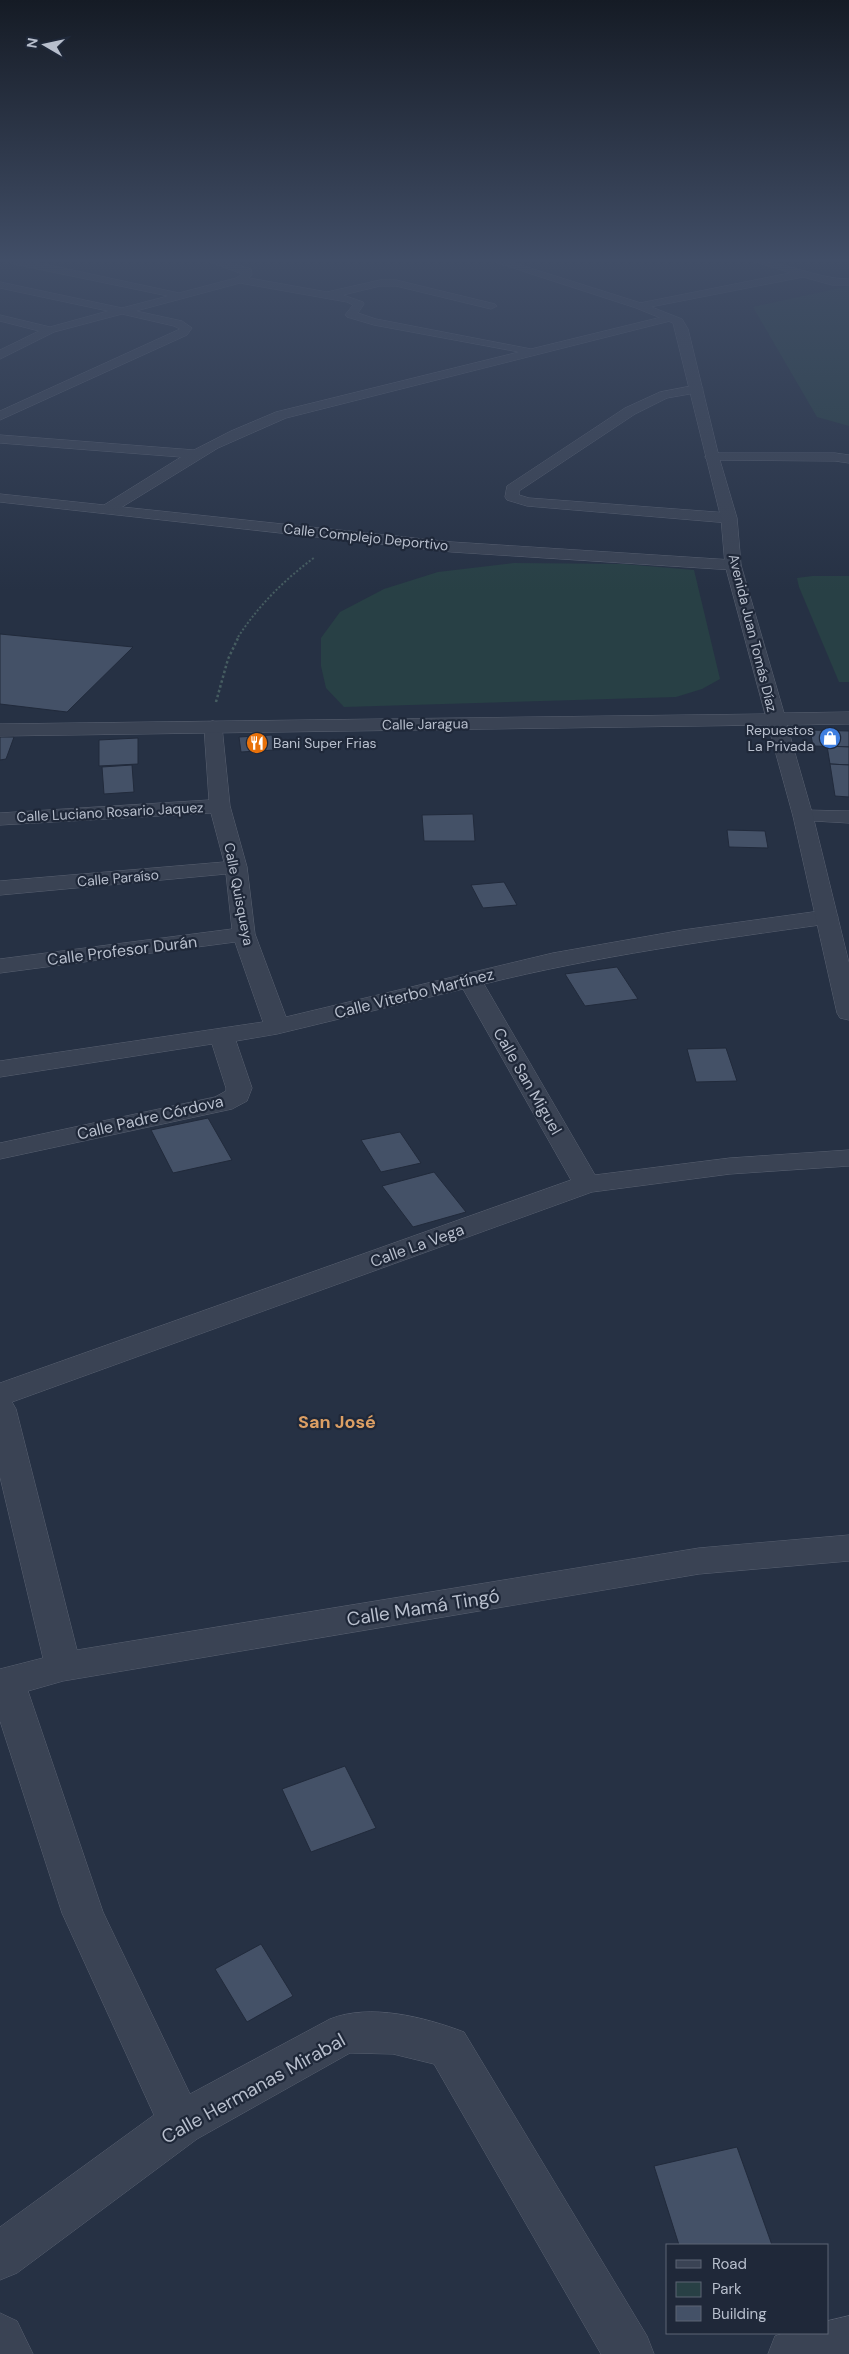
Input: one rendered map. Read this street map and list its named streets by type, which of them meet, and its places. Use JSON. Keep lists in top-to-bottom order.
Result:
{
  "streets": {
    "street": [
      "Calle Complejo Deportivo",
      "Avenida Juan Tomás Díaz",
      "Calle Jaragua",
      "Calle Luciano Rosario Jaquez",
      "Calle Paraíso",
      "Calle Quisqueya",
      "Calle Profesor Durán",
      "Calle Viterbo Martínez",
      "Calle San Miguel",
      "Calle Padre Córdova",
      "Calle La Vega",
      "Calle Mamá Tingó",
      "Calle Hermanas Mirabal"
    ]
  },
  "crossings": [
    ["Calle Complejo Deportivo", "Avenida Juan Tomás Díaz"],
    ["Avenida Juan Tomás Díaz", "Calle Jaragua"],
    ["Avenida Juan Tomás Díaz", "Calle Viterbo Martínez"],
    ["Calle Jaragua", "Calle Quisqueya"],
    ["Calle Luciano Rosario Jaquez", "Calle Quisqueya"],
    ["Calle Paraíso", "Calle Quisqueya"],
    ["Calle Quisqueya", "Calle Profesor Durán"],
    ["Calle Quisqueya", "Calle Viterbo Martínez"],
    ["Calle Viterbo Martínez", "Calle San Miguel"],
    ["Calle Viterbo Martínez", "Calle Padre Córdova"],
    ["Calle San Miguel", "Calle La Vega"]
  ],
  "districts": ["San José"],
  "places": {
    "shop": ["Repuestos La Privada"],
    "restaurant": ["Bani Super Frias"]
  },
  "legend": ["Road", "Park", "Building"],
  "north": "left"
}
